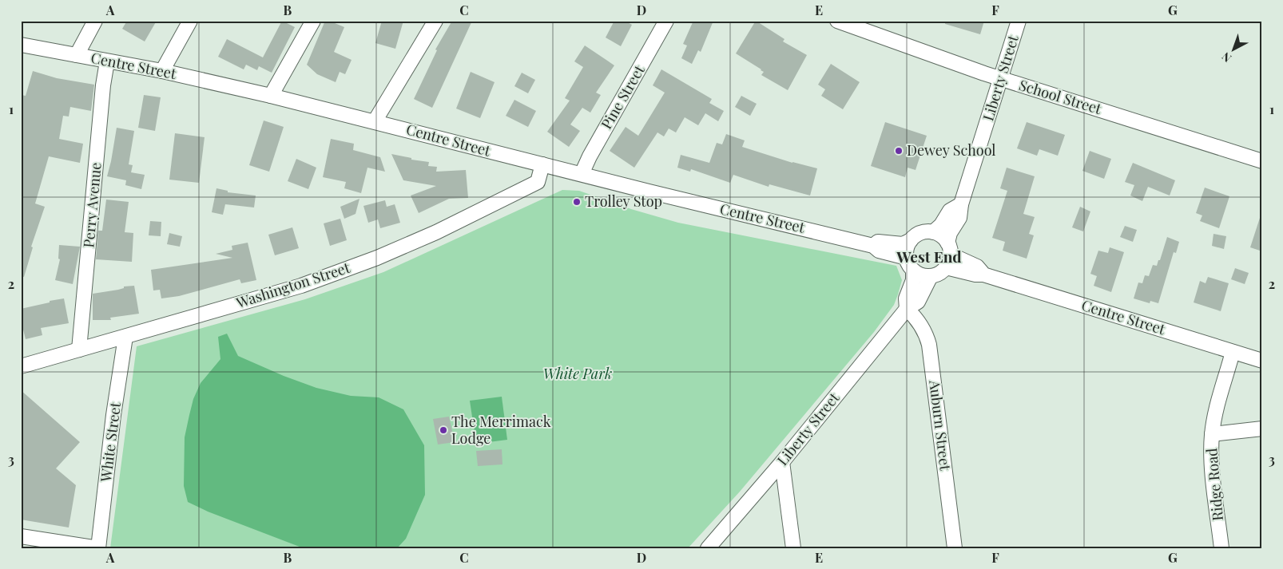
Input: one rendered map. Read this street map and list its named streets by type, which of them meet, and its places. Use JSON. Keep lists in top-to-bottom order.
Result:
{
  "streets": {
    "street": [
      "Centre Street",
      "Liberty Street",
      "Pine Street",
      "School Street",
      "Perry Avenue",
      "Washington Street",
      "Auburn Street",
      "White Street",
      "Ridge Road"
    ]
  },
  "crossings": [
    ["Centre Street", "Liberty Street"],
    ["Centre Street", "Pine Street"],
    ["Centre Street", "Perry Avenue"],
    ["Centre Street", "Washington Street"],
    ["Centre Street", "Ridge Road"],
    ["Liberty Street", "School Street"],
    ["Liberty Street", "Auburn Street"],
    ["Perry Avenue", "Washington Street"],
    ["Washington Street", "White Street"]
  ],
  "districts": ["West End"],
  "parks": ["White Park"],
  "places": ["Dewey School", "Trolley Stop", "The Merrimack Lodge"],
  "north": "bottom left",
  "grid": {
    "columns": [
      "A",
      "B",
      "C",
      "D",
      "E",
      "F",
      "G"
    ],
    "rows": ["1", "2", "3"]
  }
}
